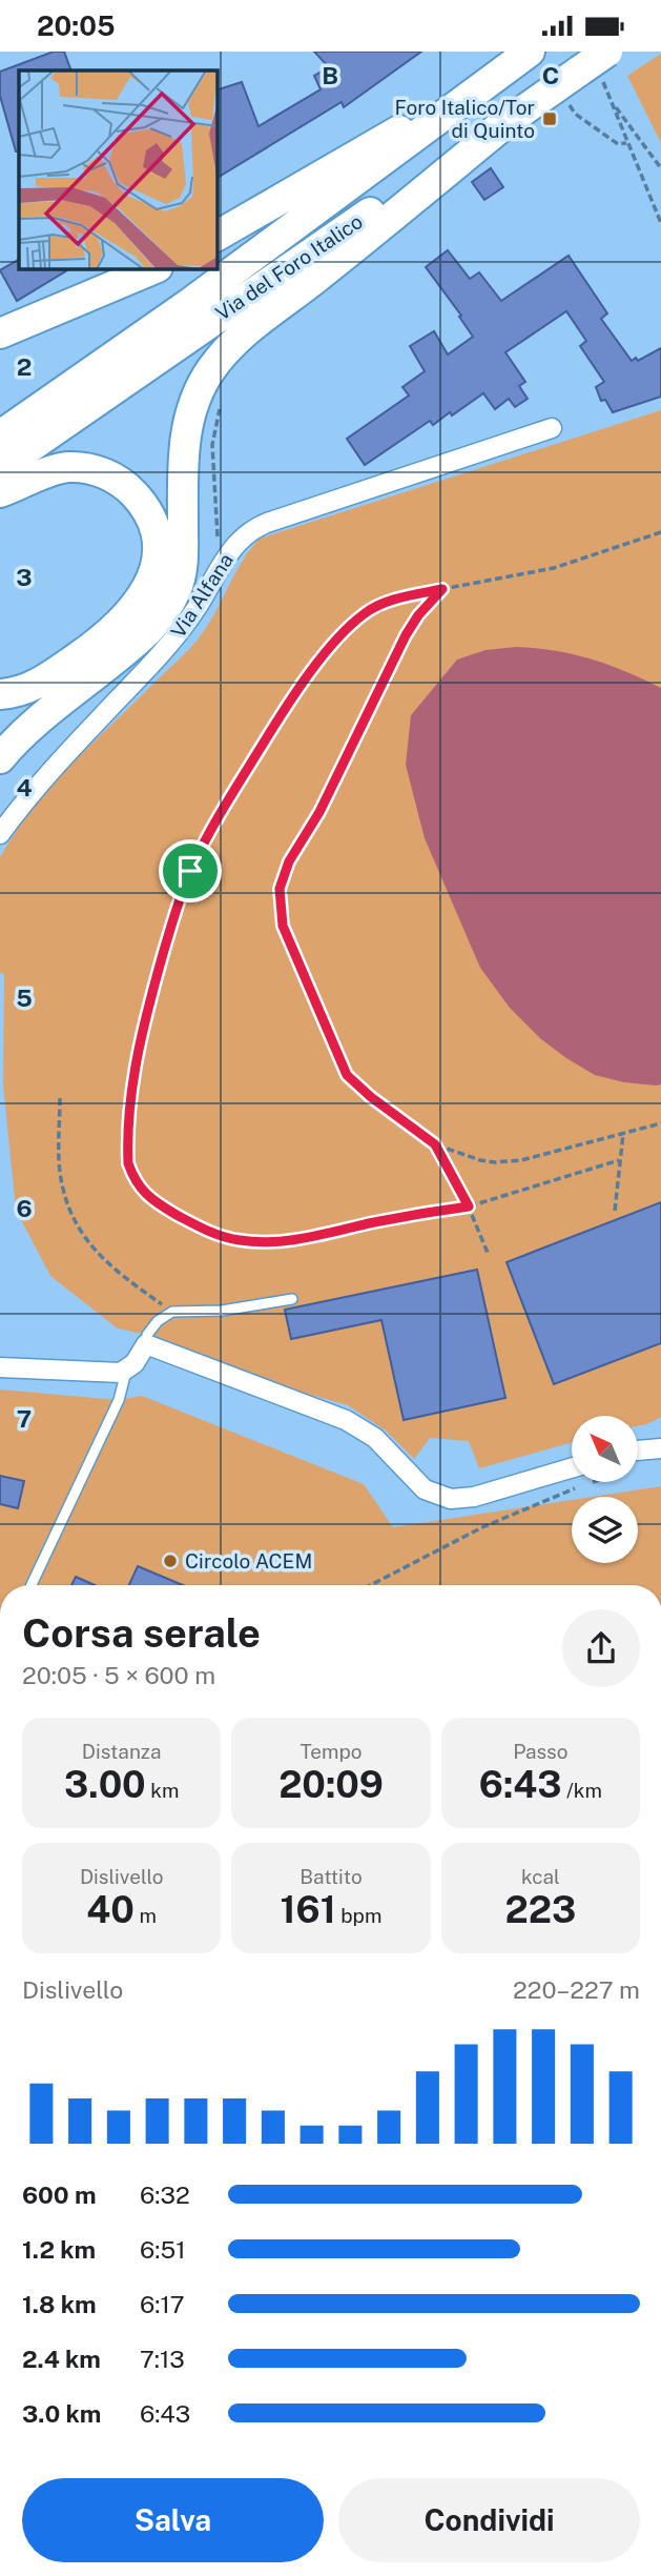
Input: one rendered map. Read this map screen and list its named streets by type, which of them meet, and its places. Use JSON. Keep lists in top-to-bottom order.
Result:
{
  "streets": {
    "highway": ["Via del Foro Italico"],
    "street": ["Via Alfana"]
  },
  "places": {
    "transit": ["Foro Italico/Tor di Quinto"],
    "other": ["Circolo ACEM"]
  },
  "north": "top left",
  "page": {
    "status": "20:05",
    "heading": ["Corsa serale", "20:05 · 5 × 600 m"],
    "stats": [
      ["Distanza", "3.00 km"],
      ["Tempo", "20:09"],
      ["Passo", "6:43 /km"],
      ["Dislivello", "40 m"],
      ["Battito", "161 bpm"],
      ["kcal", "223"]
    ],
    "chart": ["Dislivello", "220–227 m"],
    "list": [
      {
        "name": "600 m",
        "note": "6:32"
      },
      {
        "name": "1.2 km",
        "note": "6:51"
      },
      {
        "name": "1.8 km",
        "note": "6:17"
      },
      {
        "name": "2.4 km",
        "note": "7:13"
      },
      {
        "name": "3.0 km",
        "note": "6:43"
      }
    ],
    "buttons": ["Salva", "Condividi"]
  },
  "grid": {
    "columns": ["B", "C"],
    "rows": [
      "2",
      "3",
      "4",
      "5",
      "6",
      "7"
    ]
  }
}
